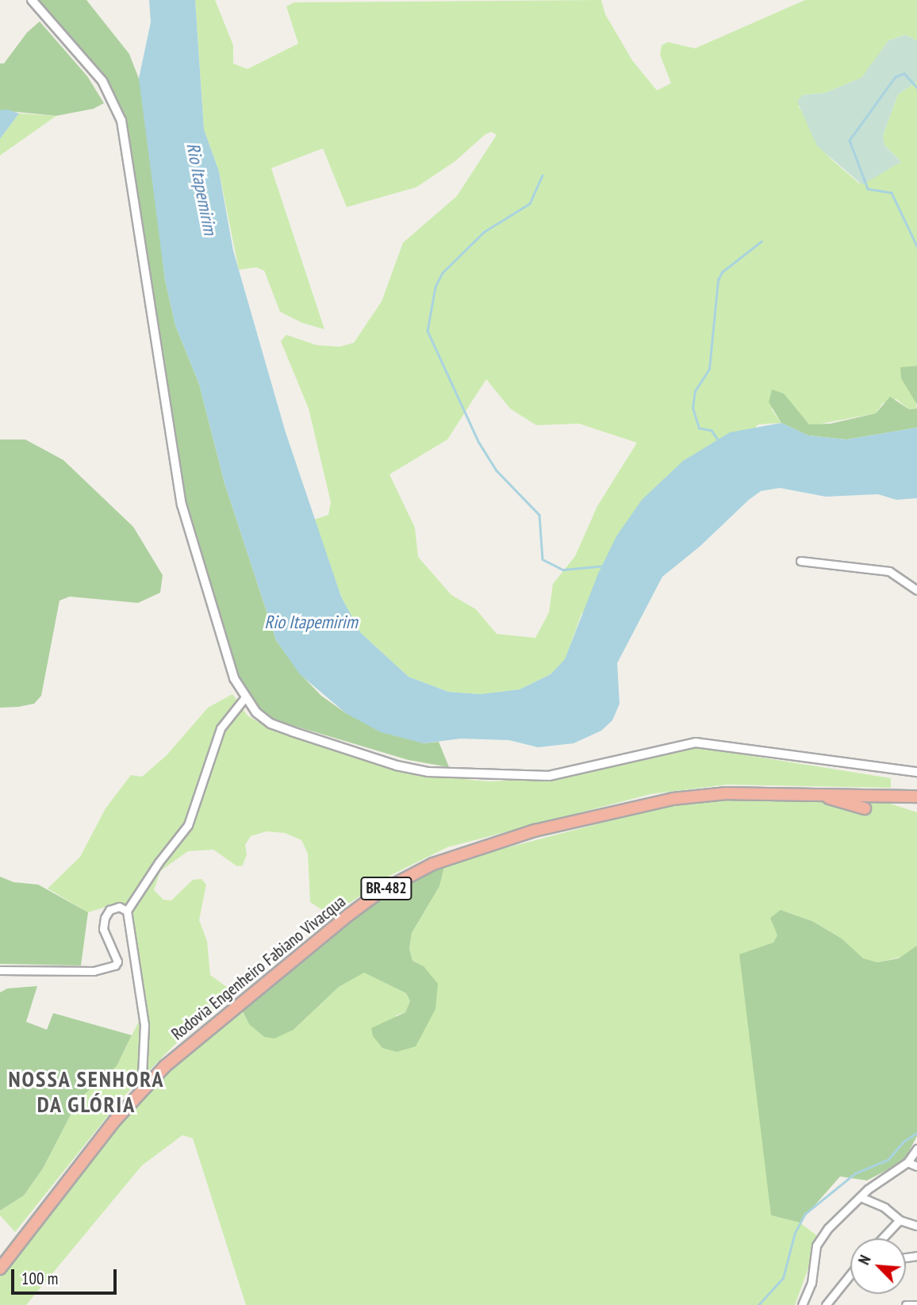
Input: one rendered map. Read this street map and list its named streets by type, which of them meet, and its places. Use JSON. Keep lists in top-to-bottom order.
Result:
{
  "streets": {
    "highway": ["BR-482", "Rodovia Engenheiro Fabiano Vivacqua"]
  },
  "districts": ["NOSSA SENHORA DA GLÓRIA"],
  "water": ["Rio Itapemirim"],
  "scale_bar": "100 m",
  "north": "top left"
}
